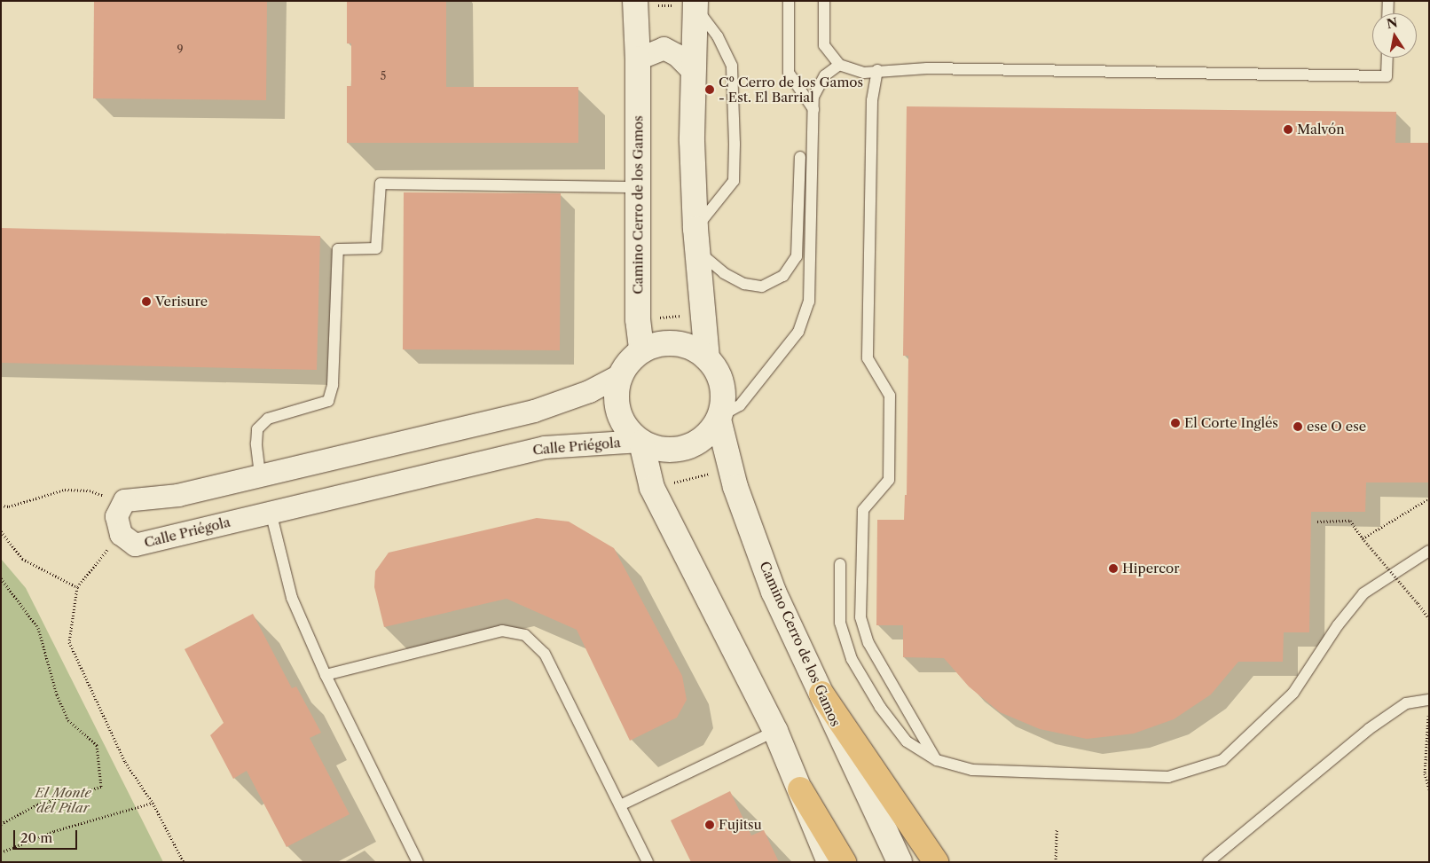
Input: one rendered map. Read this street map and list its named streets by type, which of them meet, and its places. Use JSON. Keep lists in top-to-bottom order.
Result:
{
  "streets": {
    "main road": ["Camino Cerro de los Gamos"],
    "street": ["Calle Priégola"]
  },
  "crossings": [
    ["Camino Cerro de los Gamos", "Calle Priégola"]
  ],
  "parks": ["El Monte del Pilar"],
  "places": [
    "Cº Cerro de los Gamos - Est. El Barrial",
    "Malvón",
    "Verisure",
    "El Corte Inglés",
    "ese O ese",
    "Hipercor",
    "Fujitsu"
  ],
  "house_numbers": ["9", "5"],
  "scale_bar": "20 m",
  "north": "top"
}
